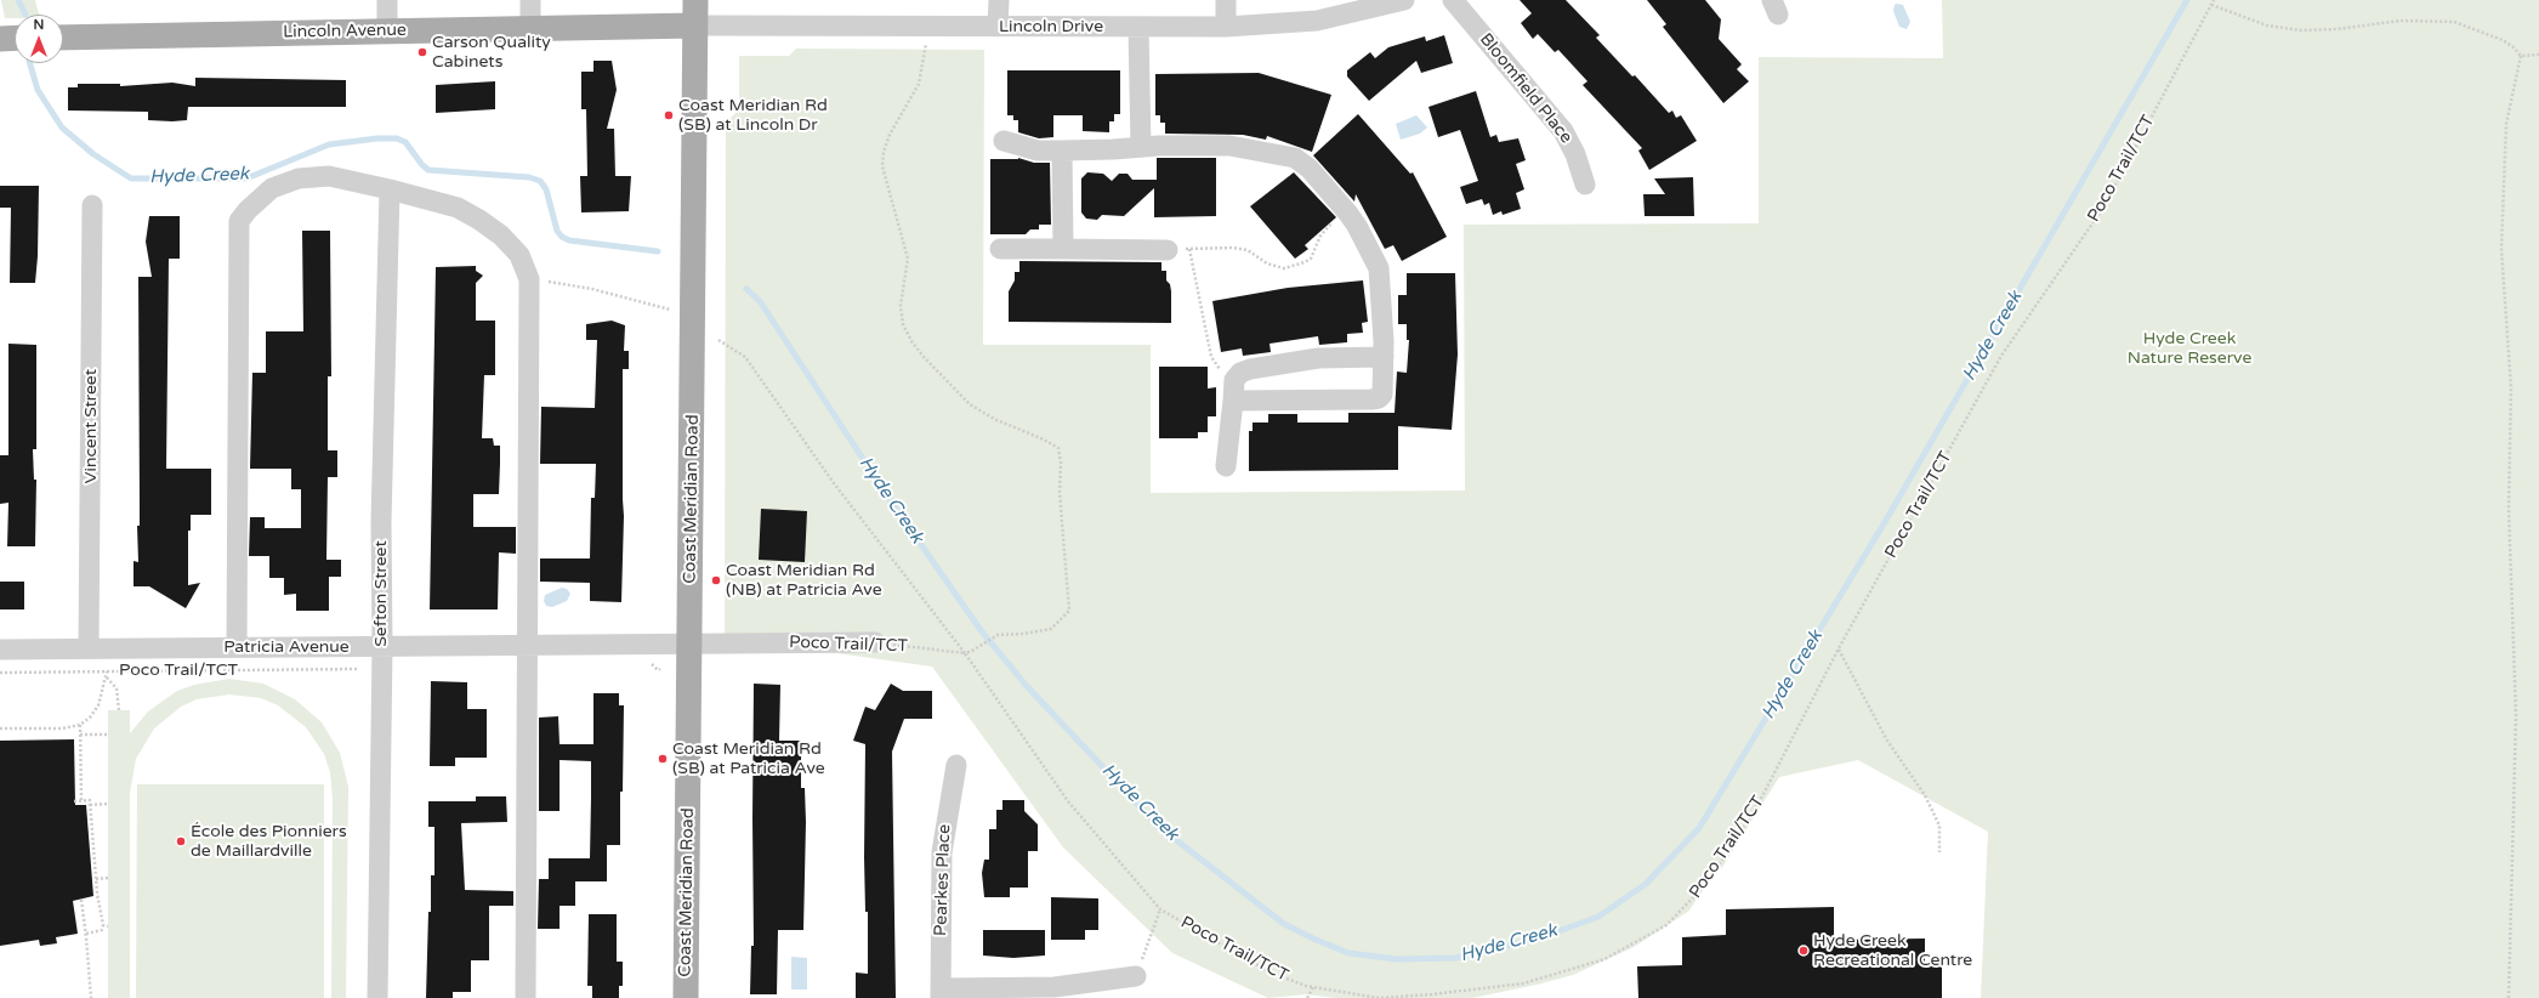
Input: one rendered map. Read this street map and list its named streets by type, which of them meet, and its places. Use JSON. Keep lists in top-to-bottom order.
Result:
{
  "streets": {
    "main road": ["Lincoln Avenue", "Coast Meridian Road"],
    "street": [
      "Lincoln Drive",
      "Bloomfield Place",
      "Poco Trail/TCT",
      "Vincent Street",
      "Sefton Street",
      "Patricia Avenue",
      "Pearkes Place"
    ]
  },
  "crossings": [
    ["Lincoln Drive", "Lincoln Avenue"],
    ["Lincoln Drive", "Coast Meridian Road"],
    ["Lincoln Avenue", "Coast Meridian Road"],
    ["Poco Trail/TCT", "Coast Meridian Road"],
    ["Poco Trail/TCT", "Patricia Avenue"],
    ["Vincent Street", "Patricia Avenue"],
    ["Coast Meridian Road", "Patricia Avenue"],
    ["Sefton Street", "Patricia Avenue"]
  ],
  "water": ["Hyde Creek"],
  "parks": ["Hyde Creek Nature Reserve"],
  "places": [
    "Carson Quality Cabinets",
    "Coast Meridian Rd (SB) at Lincoln Dr",
    "Coast Meridian Rd (NB) at Patricia Ave",
    "Coast Meridian Rd (SB) at Patricia Ave",
    "École des Pionniers de Maillardville",
    "Hyde Creek Recreational Centre"
  ],
  "north": "top"
}
